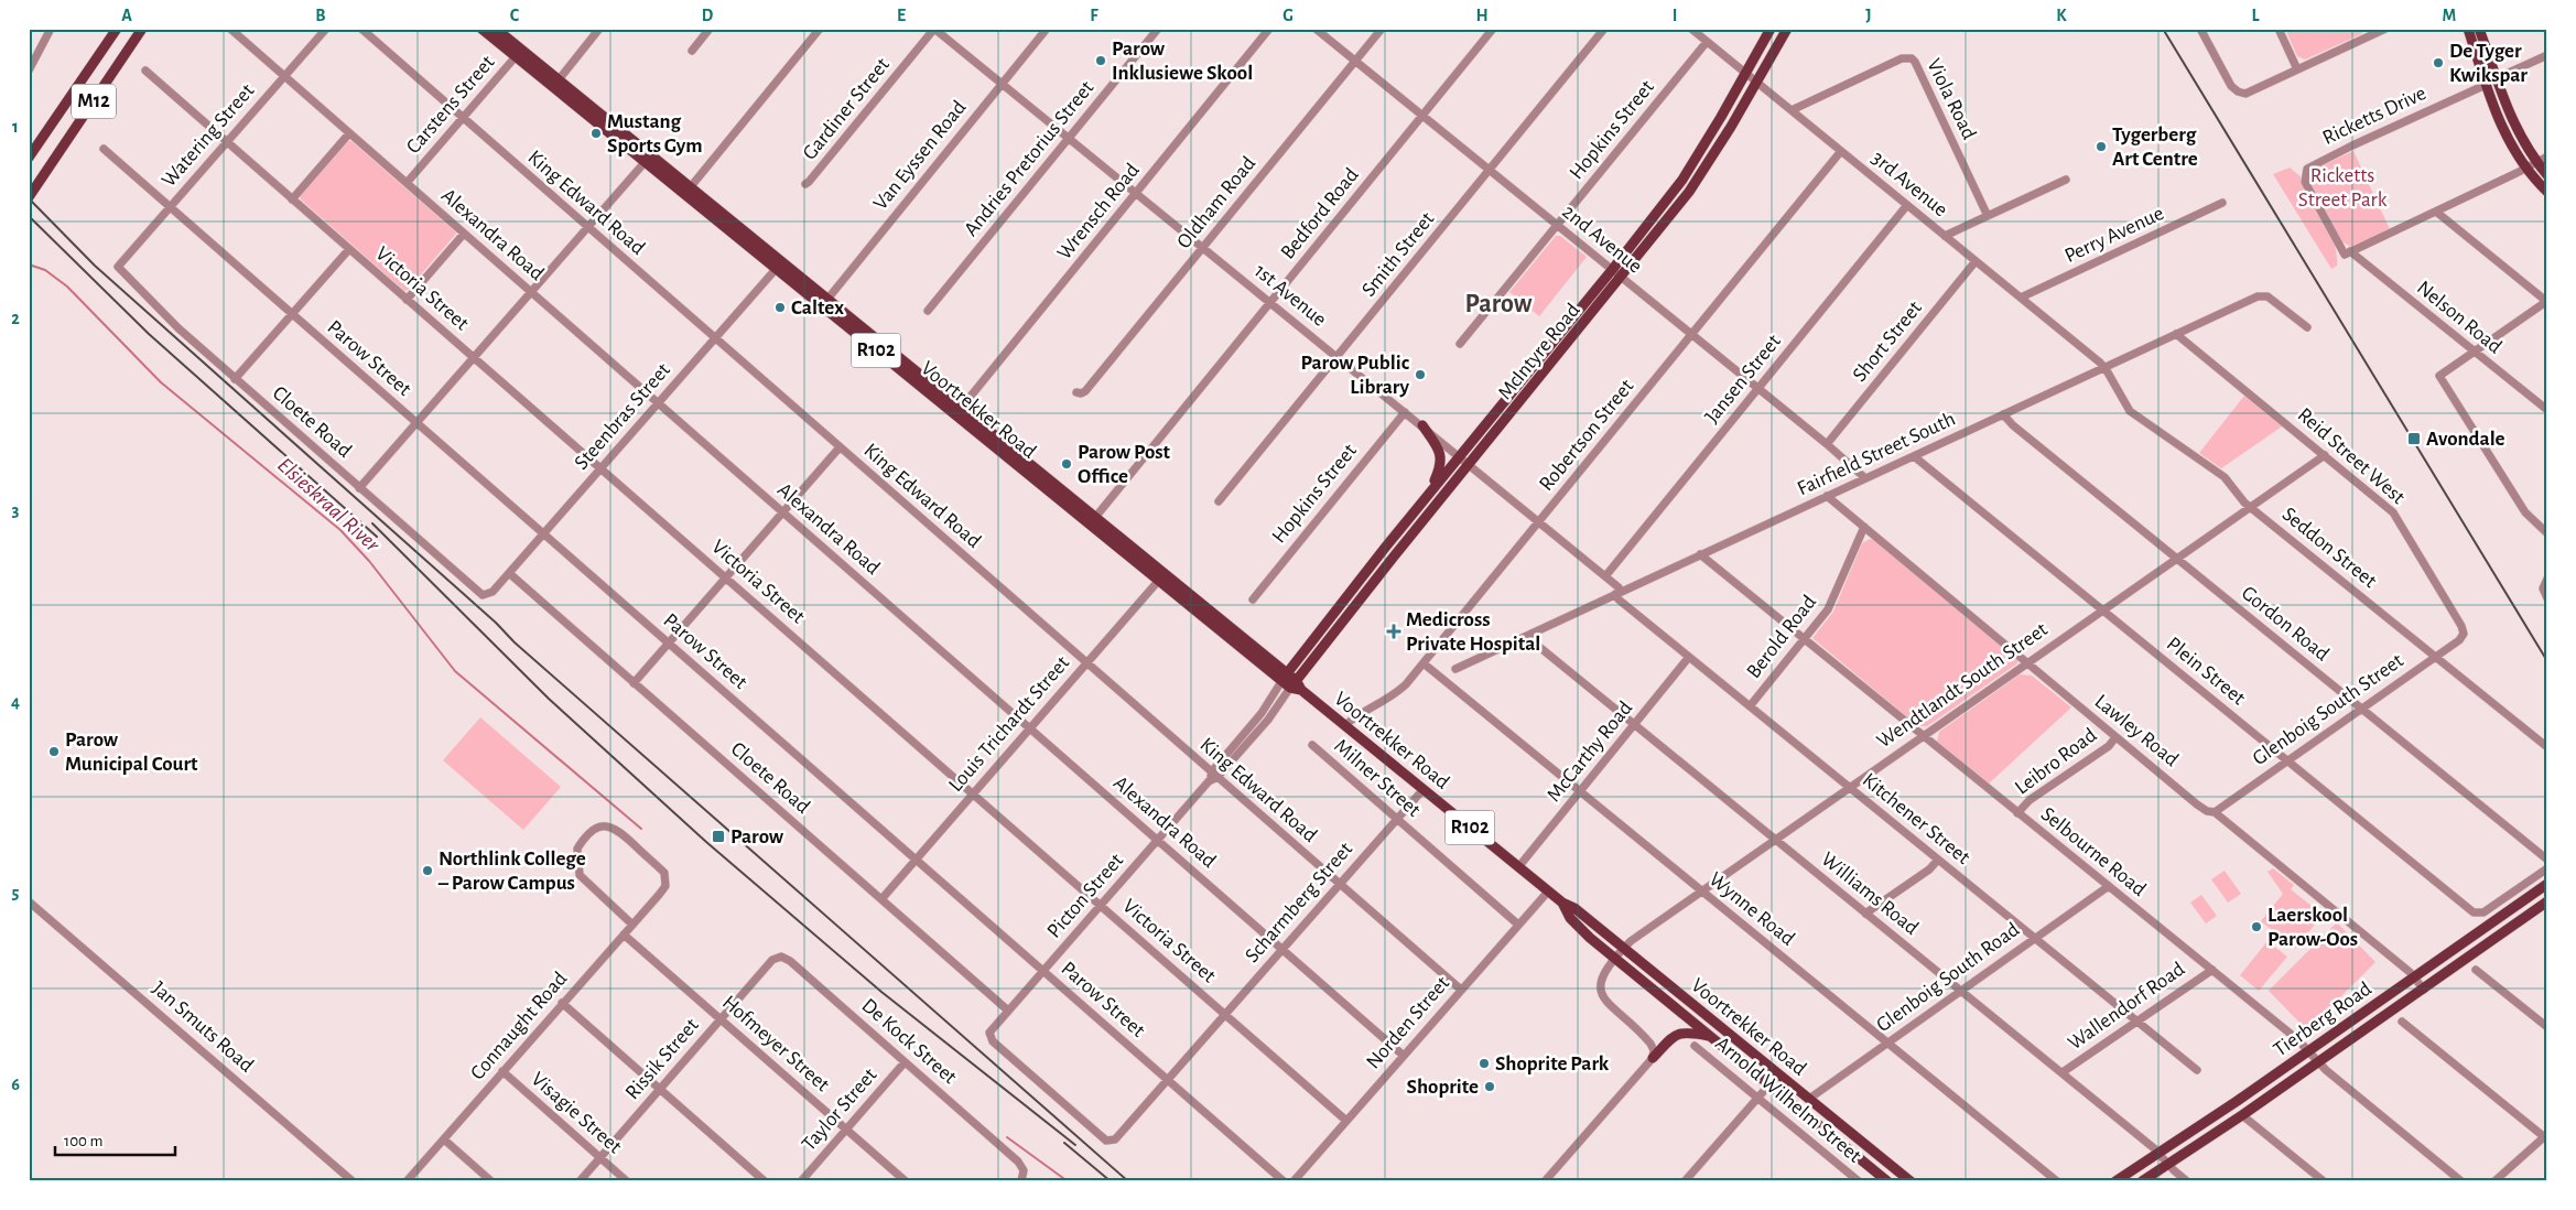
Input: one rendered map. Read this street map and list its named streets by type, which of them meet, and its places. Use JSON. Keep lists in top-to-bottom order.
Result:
{
  "streets": {
    "main road": [
      "M12",
      "R102",
      "McIntyre Road",
      "Voortrekker Road",
      "Tierberg Road"
    ],
    "street": [
      "Viola Road",
      "Carstens Street",
      "Gardiner Street",
      "Ricketts Drive",
      "Hopkins Street",
      "Watering Street",
      "Van Eyssen Road",
      "Andries Pretorius Street",
      "3rd Avenue",
      "King Edward Road",
      "Oldham Road",
      "Wrensch Road",
      "Bedford Road",
      "Alexandra Road",
      "Perry Avenue",
      "2nd Avenue",
      "Smith Street",
      "Victoria Street",
      "1st Avenue",
      "Nelson Road",
      "Short Street",
      "Parow Street",
      "Jansen Street",
      "Steenbras Street",
      "Cloete Road",
      "Robertson Street",
      "Fairfield Street South",
      "Reid Street West",
      "Seddon Street",
      "Gordon Road",
      "Berold Road",
      "Plein Street",
      "Wendtlandt South Street",
      "Glenboig South Street",
      "Louis Trichardt Street",
      "Lawley Road",
      "McCarthy Road",
      "Leibro Road",
      "Milner Street",
      "Kitchener Street",
      "Selbourne Road",
      "Williams Road",
      "Picton Street",
      "Scharmberg Street",
      "Wynne Road",
      "Glenboig South Road",
      "Wallendorf Road",
      "Norden Street",
      "Connaught Road",
      "Jan Smuts Road",
      "De Kock Street",
      "Hofmeyer Street",
      "Rissik Street",
      "Arnold Wilhelm Street",
      "Taylor Street",
      "Visagie Street"
    ]
  },
  "crossings": [
    ["Viola Road", "3rd Avenue"],
    ["Carstens Street", "King Edward Road"],
    ["Carstens Street", "Alexandra Road"],
    ["Carstens Street", "Voortrekker Road"],
    ["Gardiner Street", "1st Avenue"],
    ["Ricketts Drive", "Nelson Road"],
    ["Hopkins Street", "3rd Avenue"],
    ["Hopkins Street", "2nd Avenue"],
    ["Hopkins Street", "1st Avenue"],
    ["Watering Street", "Alexandra Road"],
    ["Watering Street", "Victoria Street"],
    ["Watering Street", "Parow Street"],
    ["Watering Street", "Cloete Road"],
    ["Van Eyssen Road", "1st Avenue"],
    ["Van Eyssen Road", "Voortrekker Road"],
    ["Andries Pretorius Street", "1st Avenue"],
    ["3rd Avenue", "Perry Avenue"],
    ["3rd Avenue", "Short Street"],
    ["3rd Avenue", "McIntyre Road"],
    ["3rd Avenue", "Jansen Street"],
    ["3rd Avenue", "Robertson Street"],
    ["3rd Avenue", "Fairfield Street South"],
    ["3rd Avenue", "Seddon Street"],
    ["King Edward Road", "Steenbras Street"],
    ["King Edward Road", "Louis Trichardt Street"],
    ["King Edward Road", "Picton Street"],
    ["King Edward Road", "Scharmberg Street"],
    ["King Edward Road", "Norden Street"],
    ["Oldham Road", "2nd Avenue"],
    ["Oldham Road", "1st Avenue"],
    ["Wrensch Road", "1st Avenue"],
    ["Wrensch Road", "Voortrekker Road"],
    ["Bedford Road", "2nd Avenue"],
    ["Bedford Road", "1st Avenue"],
    ["Bedford Road", "Voortrekker Road"],
    ["Alexandra Road", "Steenbras Street"],
    ["Alexandra Road", "Louis Trichardt Street"],
    ["Alexandra Road", "Picton Street"],
    ["Alexandra Road", "Scharmberg Street"],
    ["Alexandra Road", "Norden Street"],
    ["2nd Avenue", "Smith Street"],
    ["2nd Avenue", "Short Street"],
    ["2nd Avenue", "McIntyre Road"],
    ["2nd Avenue", "Jansen Street"],
    ["2nd Avenue", "Robertson Street"],
    ["2nd Avenue", "Fairfield Street South"],
    ["Smith Street", "1st Avenue"],
    ["Victoria Street", "Steenbras Street"],
    ["Victoria Street", "Louis Trichardt Street"],
    ["Victoria Street", "Picton Street"],
    ["Victoria Street", "Scharmberg Street"],
    ["Victoria Street", "Norden Street"],
    ["1st Avenue", "McIntyre Road"],
    ["1st Avenue", "Jansen Street"],
    ["1st Avenue", "Robertson Street"],
    ["1st Avenue", "Fairfield Street South"],
    ["1st Avenue", "Kitchener Street"],
    ["McIntyre Road", "Voortrekker Road"],
    ["McIntyre Road", "Picton Street"],
    ["Parow Street", "Steenbras Street"],
    ["Parow Street", "Louis Trichardt Street"],
    ["Parow Street", "Picton Street"],
    ["Parow Street", "Scharmberg Street"],
    ["Voortrekker Road", "Steenbras Street"],
    ["Voortrekker Road", "Robertson Street"],
    ["Voortrekker Road", "Wendtlandt South Street"],
    ["Voortrekker Road", "Louis Trichardt Street"],
    ["Voortrekker Road", "McCarthy Road"],
    ["Voortrekker Road", "Picton Street"],
    ["Voortrekker Road", "Scharmberg Street"],
    ["Voortrekker Road", "Glenboig South Road"],
    ["Voortrekker Road", "Norden Street"],
    ["Steenbras Street", "Cloete Road"],
    ["Cloete Road", "Louis Trichardt Street"],
    ["Cloete Road", "Picton Street"],
    ["Robertson Street", "Wynne Road"],
    ["Fairfield Street South", "Reid Street West"],
    ["Fairfield Street South", "Seddon Street"],
    ["Fairfield Street South", "Gordon Road"],
    ["Fairfield Street South", "Plein Street"],
    ["Fairfield Street South", "Lawley Road"],
    ["Fairfield Street South", "Kitchener Street"],
    ["Fairfield Street South", "Selbourne Road"],
    ["Fairfield Street South", "Williams Road"],
    ["Reid Street West", "Wendtlandt South Street"],
    ["Reid Street West", "Glenboig South Street"],
    ["Seddon Street", "Wendtlandt South Street"],
    ["Seddon Street", "Glenboig South Street"],
    ["Gordon Road", "Wendtlandt South Street"],
    ["Gordon Road", "Glenboig South Street"],
    ["Berold Road", "Lawley Road"],
    ["Berold Road", "Kitchener Street"],
    ["Berold Road", "Selbourne Road"],
    ["Plein Street", "Wendtlandt South Street"],
    ["Plein Street", "Glenboig South Street"],
    ["Wendtlandt South Street", "Lawley Road"],
    ["Wendtlandt South Street", "Kitchener Street"],
    ["Wendtlandt South Street", "Selbourne Road"],
    ["Wendtlandt South Street", "Williams Road"],
    ["Wendtlandt South Street", "Wynne Road"],
    ["Glenboig South Street", "Lawley Road"],
    ["Lawley Road", "Leibro Road"],
    ["Lawley Road", "Tierberg Road"],
    ["McCarthy Road", "Kitchener Street"],
    ["McCarthy Road", "Williams Road"],
    ["McCarthy Road", "Wynne Road"],
    ["Leibro Road", "Selbourne Road"],
    ["Milner Street", "Scharmberg Street"],
    ["Milner Street", "Norden Street"],
    ["Kitchener Street", "Glenboig South Road"],
    ["Kitchener Street", "Wallendorf Road"],
    ["Selbourne Road", "Glenboig South Road"],
    ["Selbourne Road", "Wallendorf Road"],
    ["Selbourne Road", "Tierberg Road"],
    ["Williams Road", "Glenboig South Road"],
    ["Williams Road", "Wallendorf Road"],
    ["Williams Road", "Tierberg Road"],
    ["Picton Street", "Scharmberg Street"],
    ["Wynne Road", "Glenboig South Road"],
    ["Connaught Road", "Hofmeyer Street"],
    ["Connaught Road", "Visagie Street"],
    ["De Kock Street", "Rissik Street"],
    ["De Kock Street", "Taylor Street"],
    ["Hofmeyer Street", "Rissik Street"],
    ["Hofmeyer Street", "Taylor Street"],
    ["Rissik Street", "Visagie Street"]
  ],
  "districts": ["Parow"],
  "water": ["Elsieskraal River"],
  "parks": ["Ricketts Street Park"],
  "places": {
    "other": [
      "Parow Inklusiewe Skool",
      "De Tyger Kwikspar",
      "Mustang Sports Gym",
      "Tygerberg Art Centre",
      "Caltex",
      "Parow Public Library",
      "Parow Post Office",
      "Parow Municipal Court",
      "Northlink College – Parow Campus",
      "Laerskool Parow-Oos",
      "Shoprite Park",
      "Shoprite"
    ],
    "transit": ["Avondale", "Parow"],
    "health": ["Medicross Private Hospital"]
  },
  "scale_bar": "100 m",
  "grid": {
    "columns": [
      "A",
      "B",
      "C",
      "D",
      "E",
      "F",
      "G",
      "H",
      "I",
      "J",
      "K",
      "L",
      "M"
    ],
    "rows": [
      "1",
      "2",
      "3",
      "4",
      "5",
      "6"
    ]
  }
}
